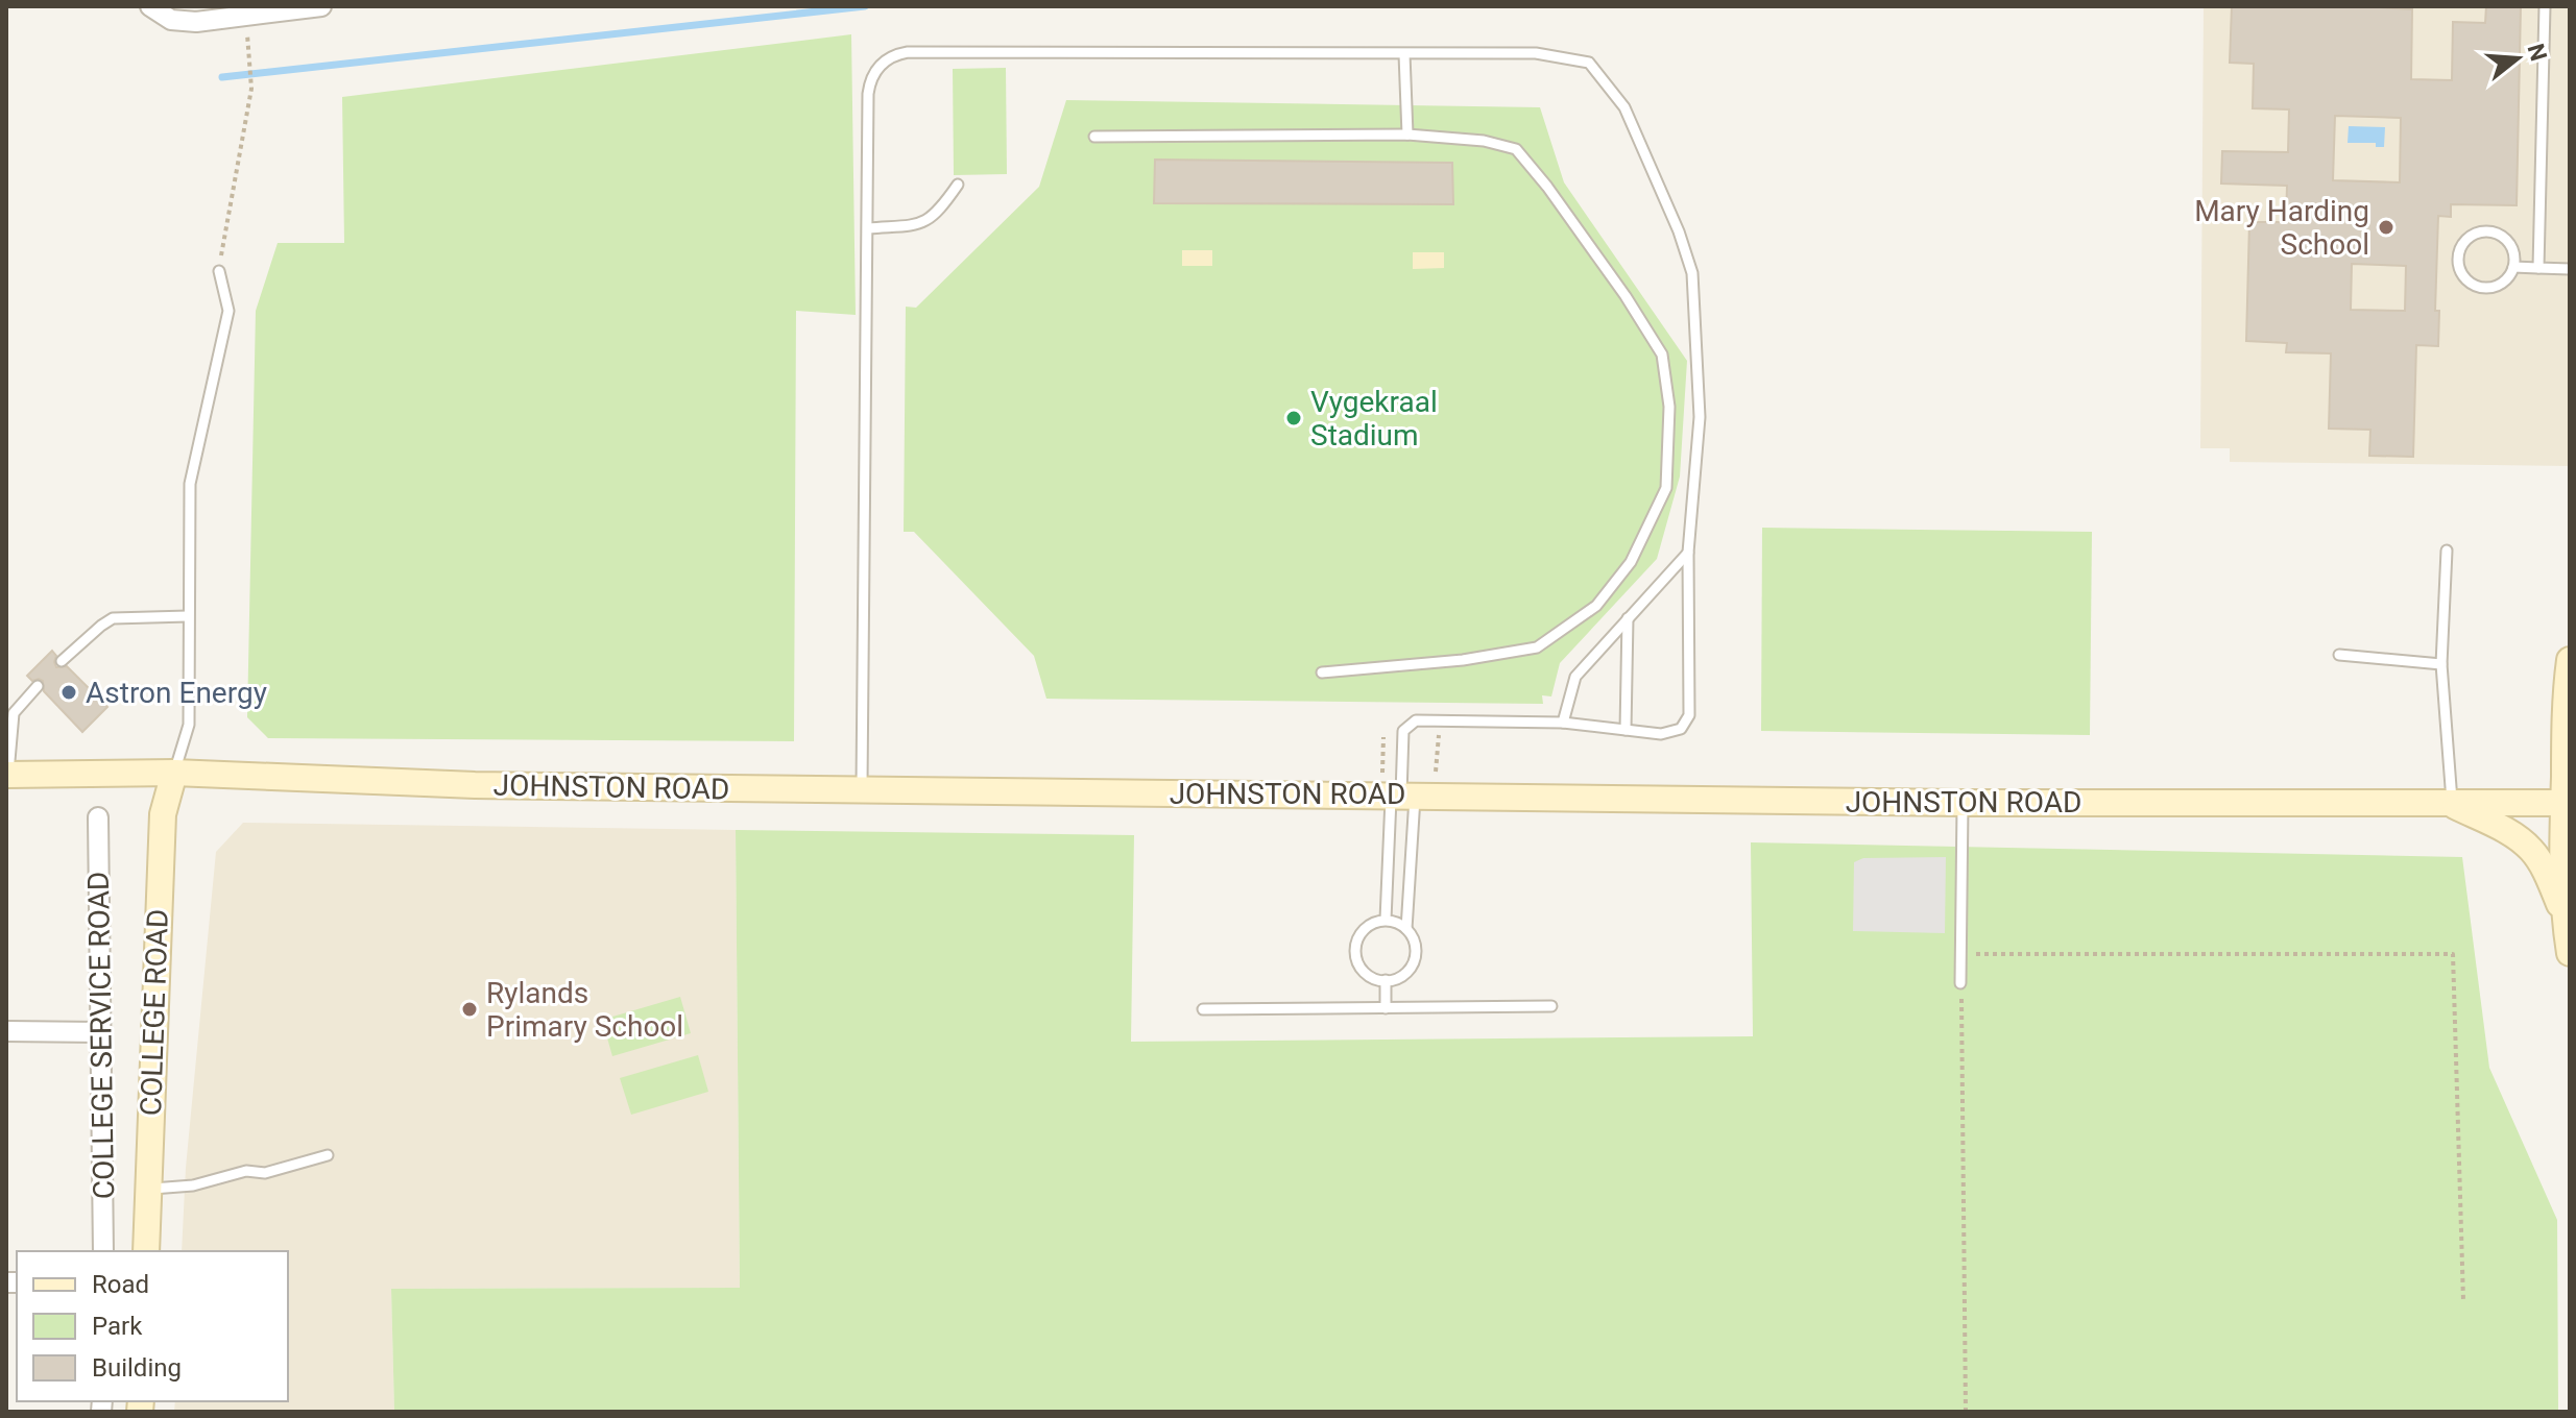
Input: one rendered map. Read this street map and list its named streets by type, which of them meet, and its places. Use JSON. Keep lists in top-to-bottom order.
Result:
{
  "streets": {
    "street": ["JOHNSTON ROAD", "COLLEGE ROAD", "COLLEGE SERVICE ROAD"]
  },
  "crossings": [
    ["JOHNSTON ROAD", "COLLEGE ROAD"]
  ],
  "places": [
    "Mary Harding School",
    "Vygekraal Stadium",
    "Astron Energy",
    "Rylands Primary School"
  ],
  "legend": ["Road", "Park", "Building"],
  "north": "right"
}
